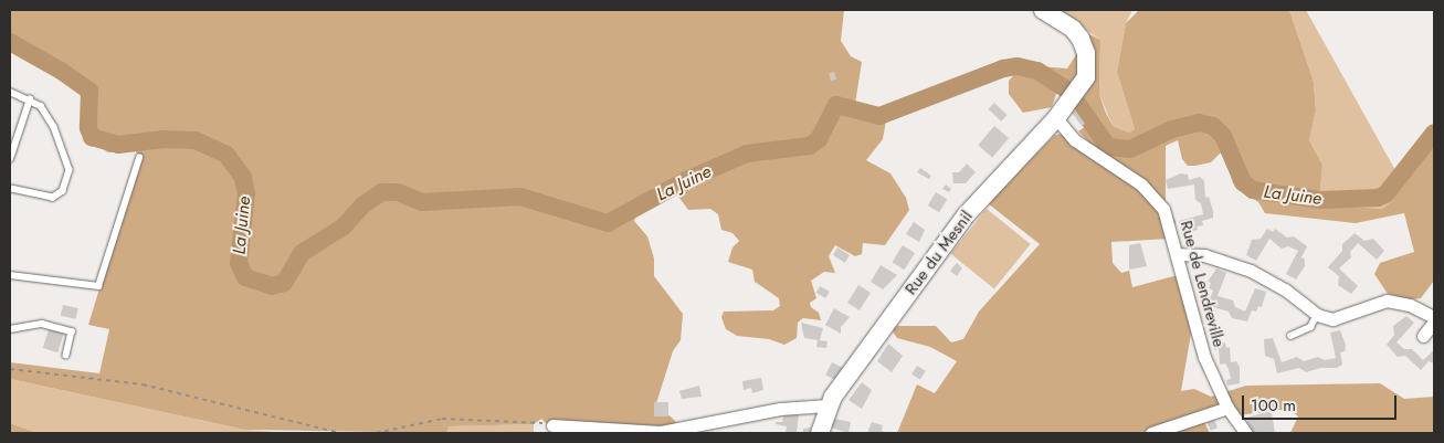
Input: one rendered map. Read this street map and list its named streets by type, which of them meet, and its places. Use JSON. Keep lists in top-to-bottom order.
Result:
{
  "streets": {
    "street": ["Rue du Mesnil", "Rue de Lendreville"]
  },
  "crossings": [
    ["Rue du Mesnil", "Rue de Lendreville"]
  ],
  "water": ["La Juine"],
  "scale_bar": "100 m"
}
